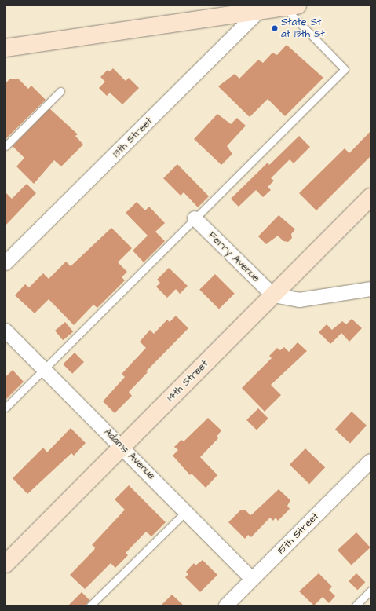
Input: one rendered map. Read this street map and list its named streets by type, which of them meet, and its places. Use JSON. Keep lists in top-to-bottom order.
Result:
{
  "streets": {
    "street": [
      "13th Street",
      "Ferry Avenue",
      "14th Street",
      "Adams Avenue",
      "15th Street"
    ]
  },
  "crossings": [
    ["Ferry Avenue", "14th Street"],
    ["14th Street", "Adams Avenue"],
    ["Adams Avenue", "15th Street"]
  ],
  "places": ["State St at 13th St"]
}
